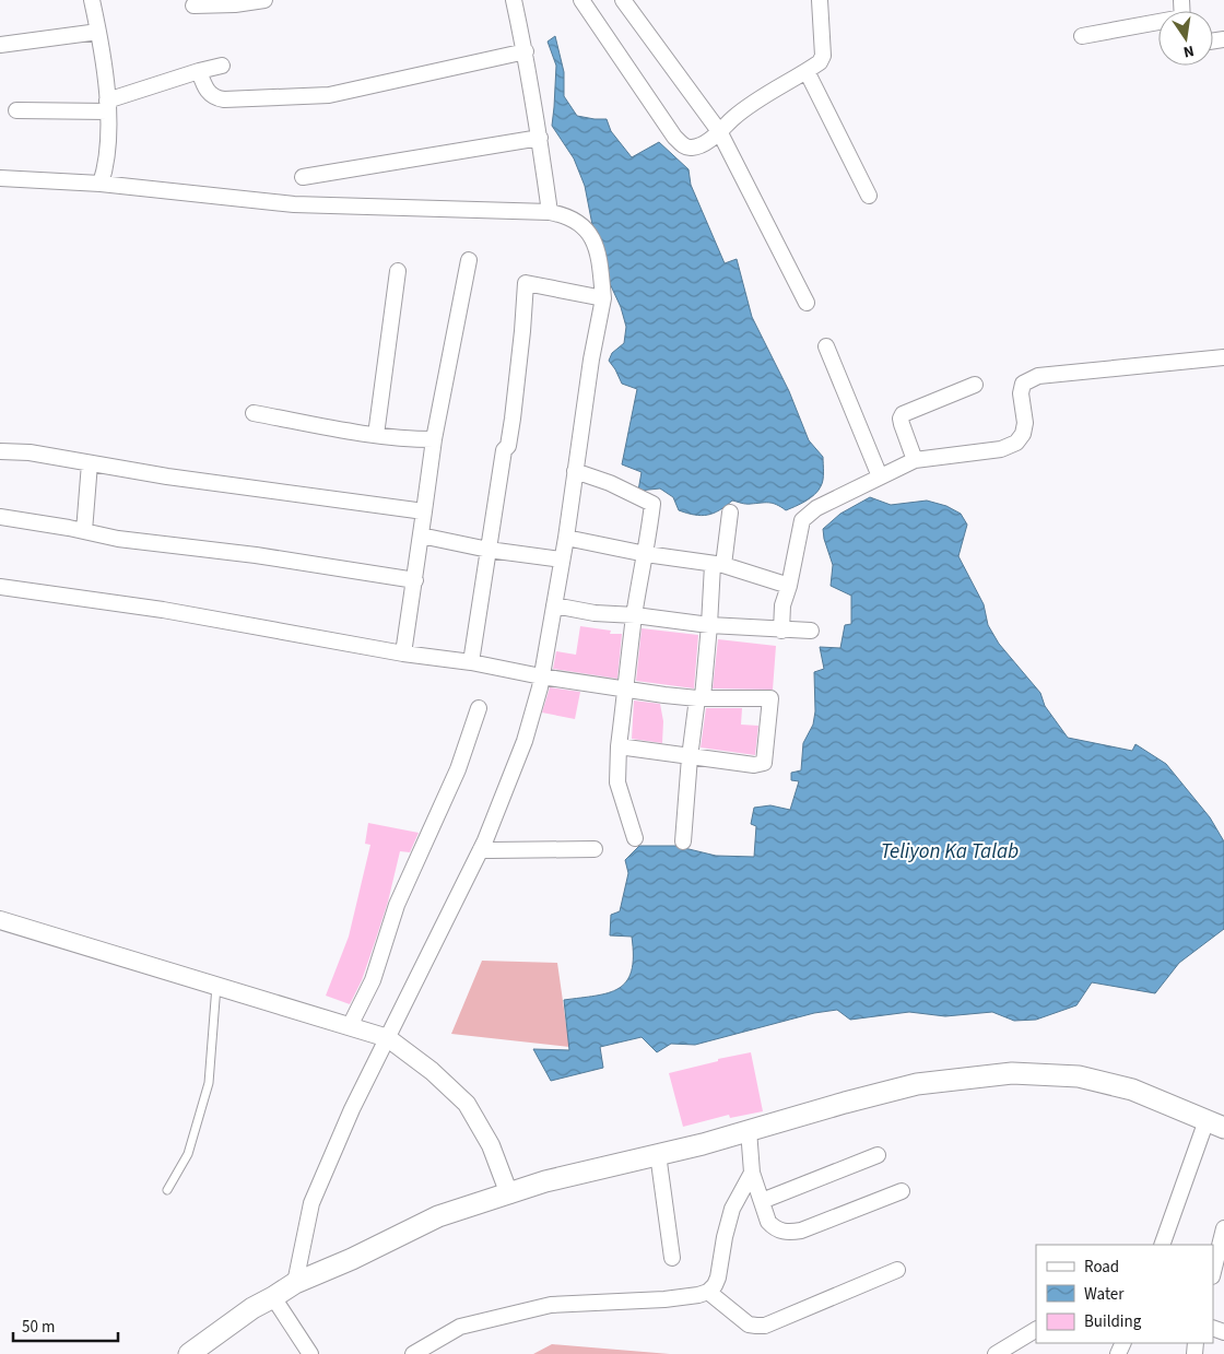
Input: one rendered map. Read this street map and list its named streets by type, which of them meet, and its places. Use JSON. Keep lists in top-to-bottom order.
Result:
{
  "water": ["Teliyon Ka Talab"],
  "legend": ["Road", "Water", "Building"],
  "scale_bar": "50 m",
  "north": "bottom"
}
